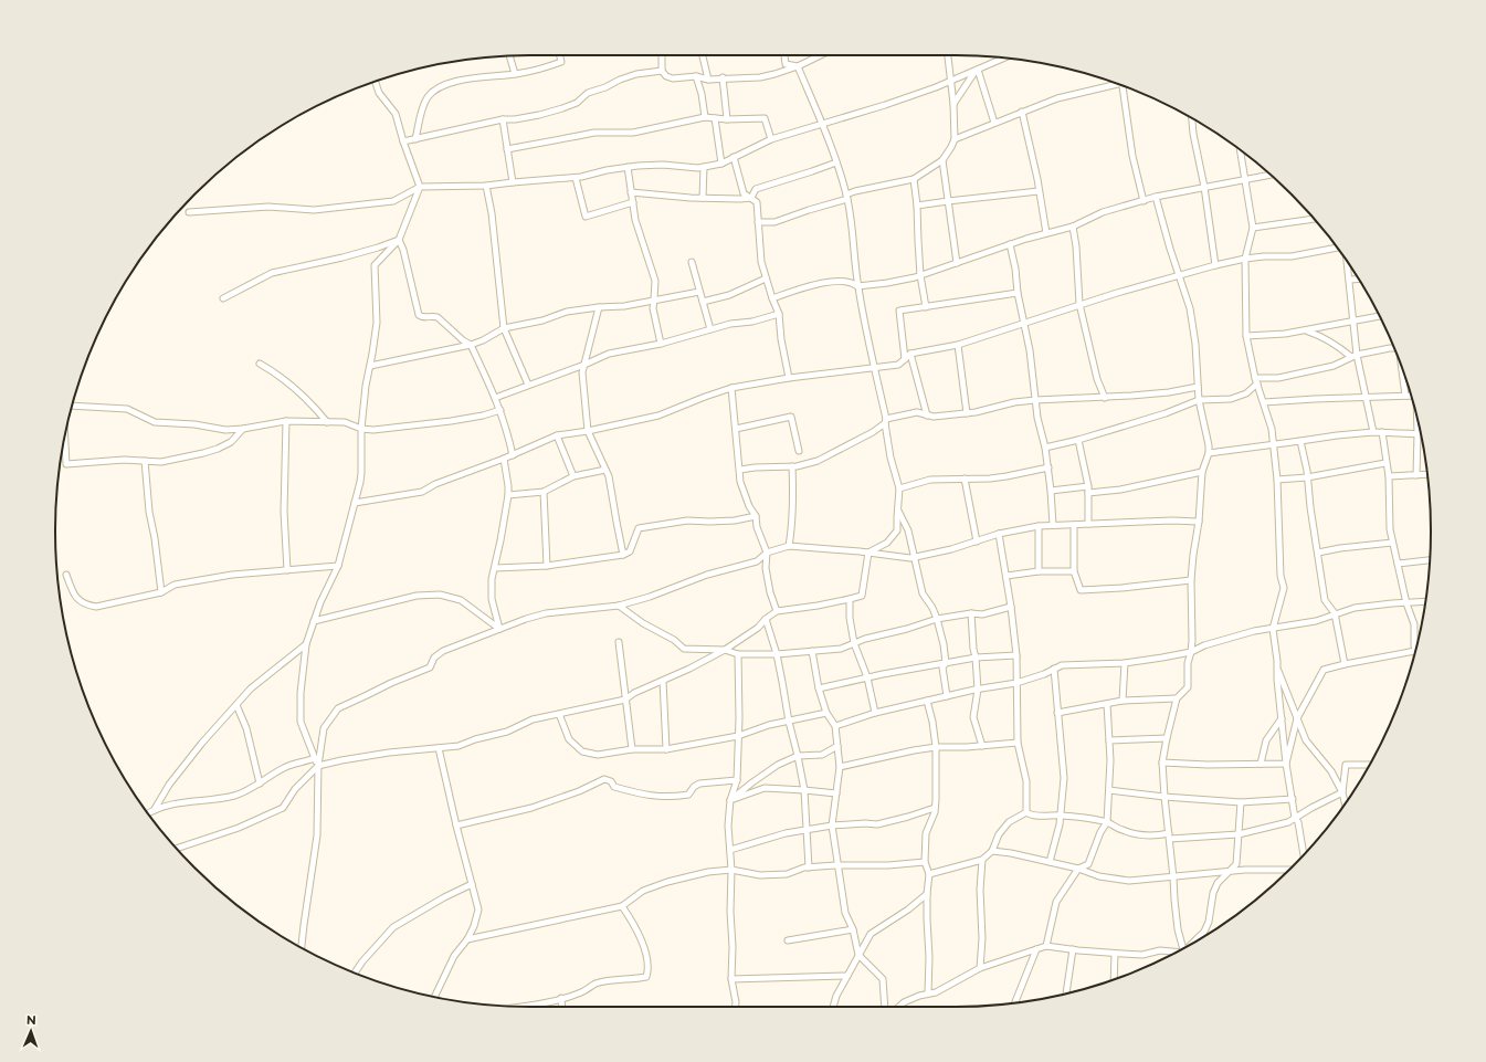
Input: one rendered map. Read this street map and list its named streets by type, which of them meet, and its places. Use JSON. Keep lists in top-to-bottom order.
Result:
{
  "north": "top"
}
